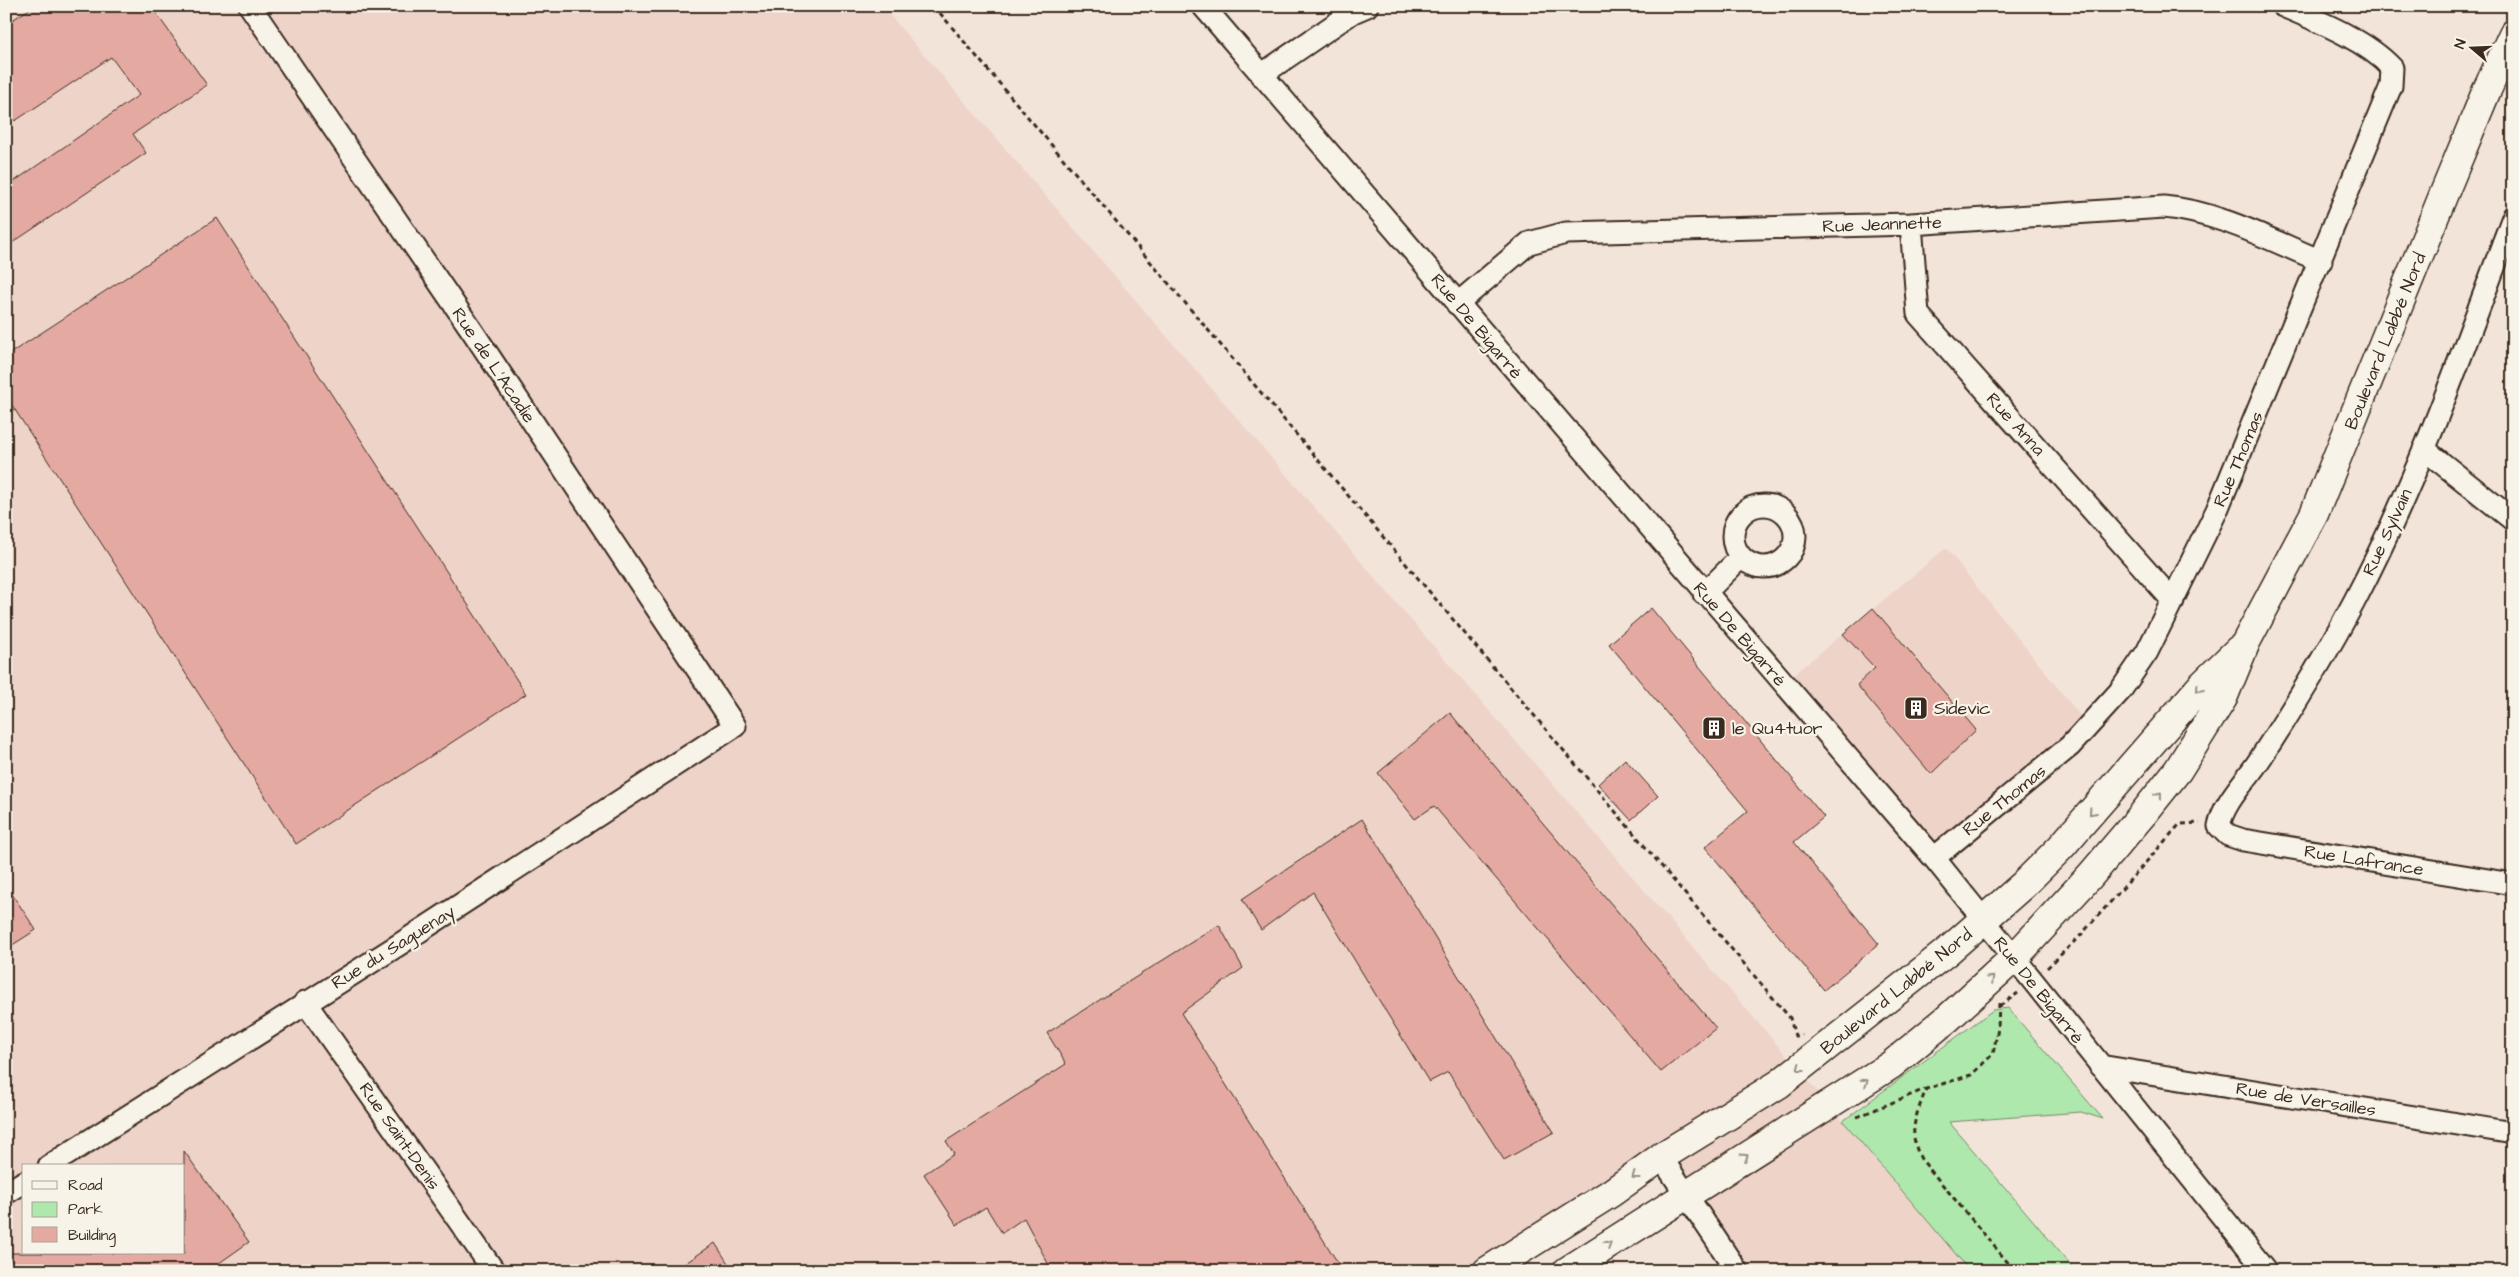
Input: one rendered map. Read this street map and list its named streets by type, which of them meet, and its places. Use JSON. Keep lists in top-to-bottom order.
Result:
{
  "streets": {
    "main road": ["Boulevard Labbé Nord"],
    "street": [
      "Rue Jeannette",
      "Rue De Bigarré",
      "Rue de L'Acadie",
      "Rue Anna",
      "Rue Thomas",
      "Rue Sylvain",
      "Rue Lafrance",
      "Rue du Saguenay",
      "Rue de Versailles",
      "Rue Saint-Denis"
    ]
  },
  "crossings": [
    ["Rue Jeannette", "Rue De Bigarré"],
    ["Rue Jeannette", "Rue Anna"],
    ["Rue Jeannette", "Rue Thomas"],
    ["Rue De Bigarré", "Boulevard Labbé Nord"],
    ["Rue De Bigarré", "Rue Thomas"],
    ["Rue De Bigarré", "Rue de Versailles"],
    ["Rue de L'Acadie", "Rue du Saguenay"],
    ["Rue Anna", "Rue Thomas"],
    ["Rue Sylvain", "Rue Lafrance"],
    ["Rue du Saguenay", "Rue Saint-Denis"]
  ],
  "places": {
    "building": ["Sidevic", "le Qu4tuor"]
  },
  "legend": ["Road", "Park", "Building"],
  "north": "left"
}
